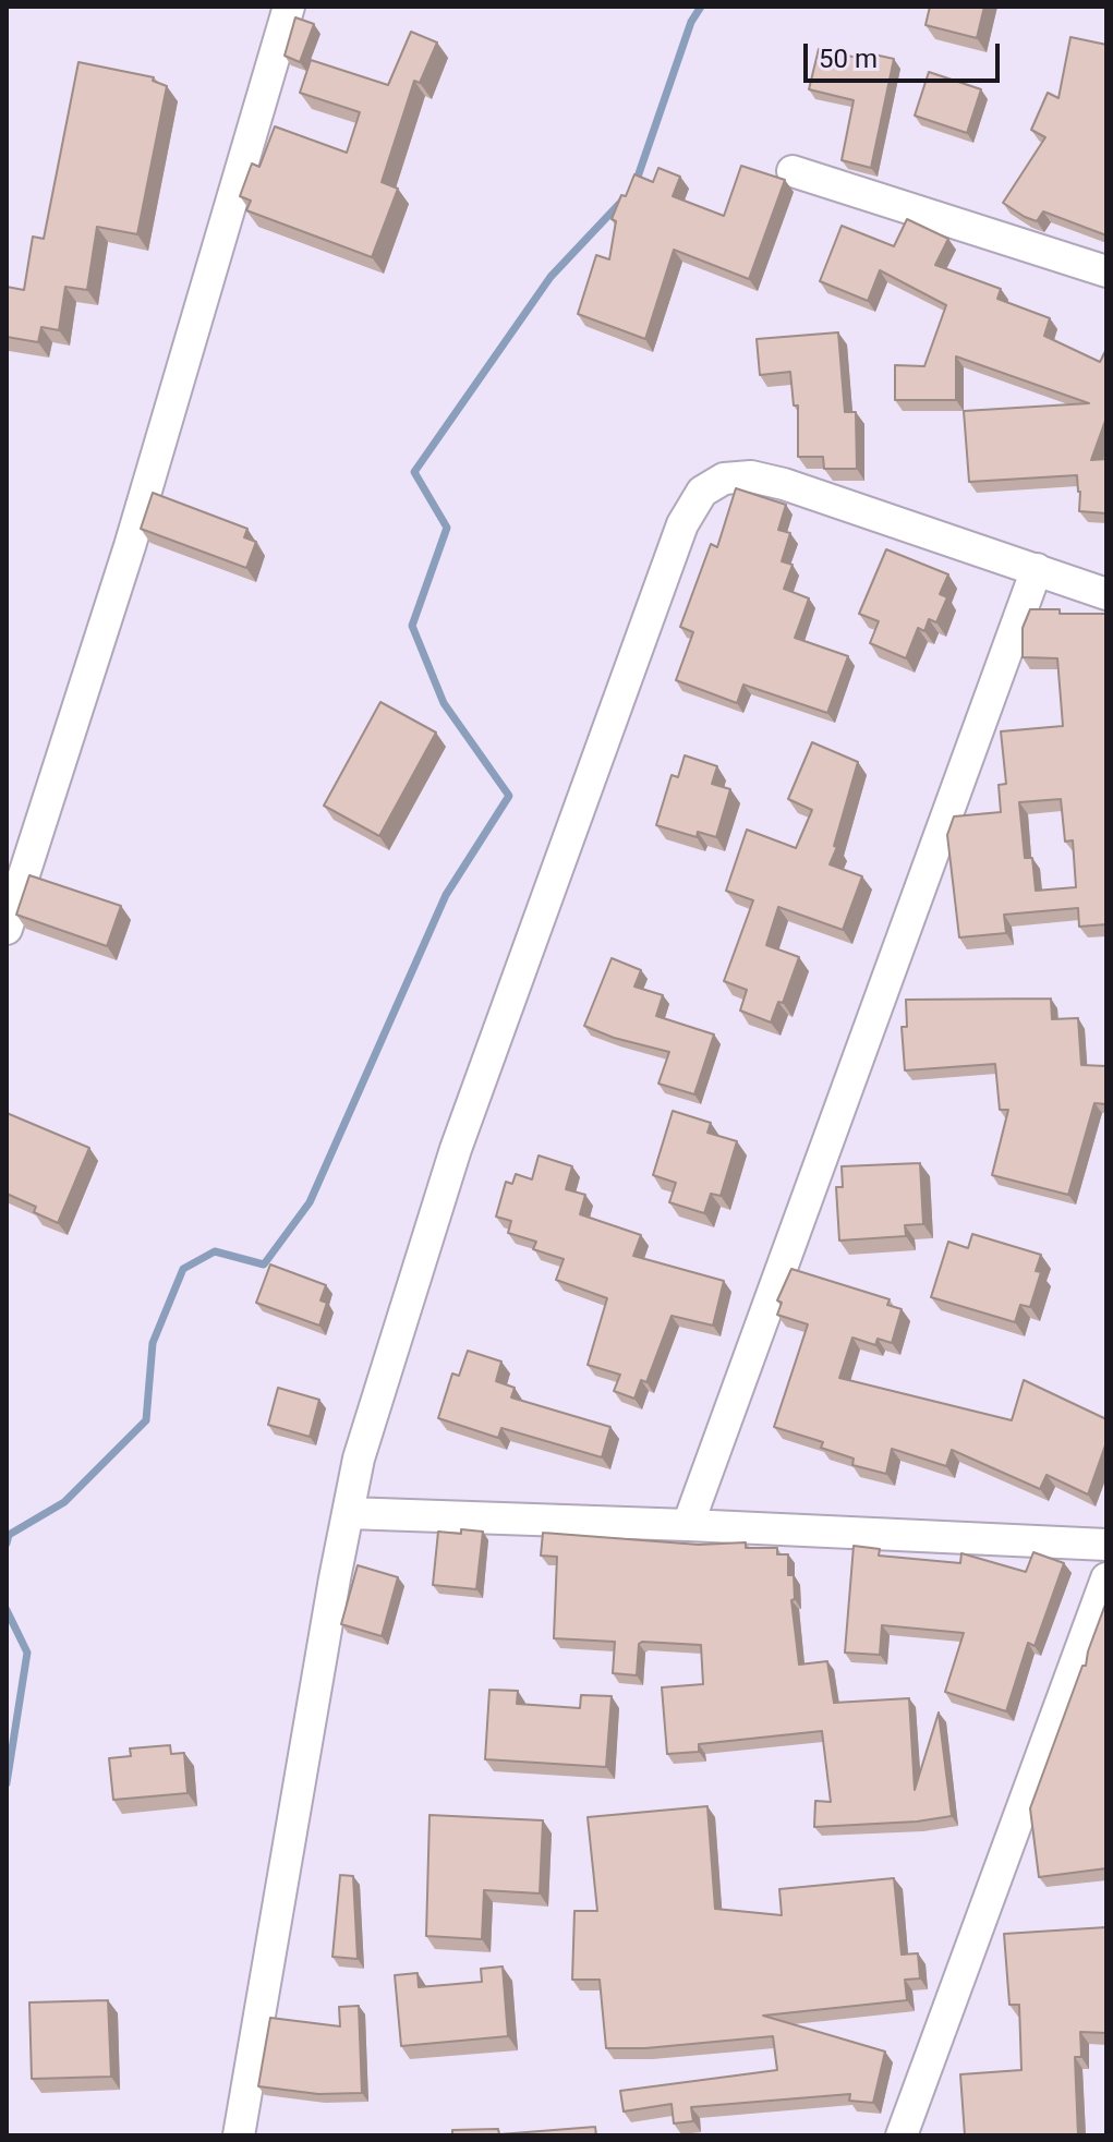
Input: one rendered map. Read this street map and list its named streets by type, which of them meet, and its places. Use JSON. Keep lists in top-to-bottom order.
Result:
{
  "scale_bar": "50 m"
}
